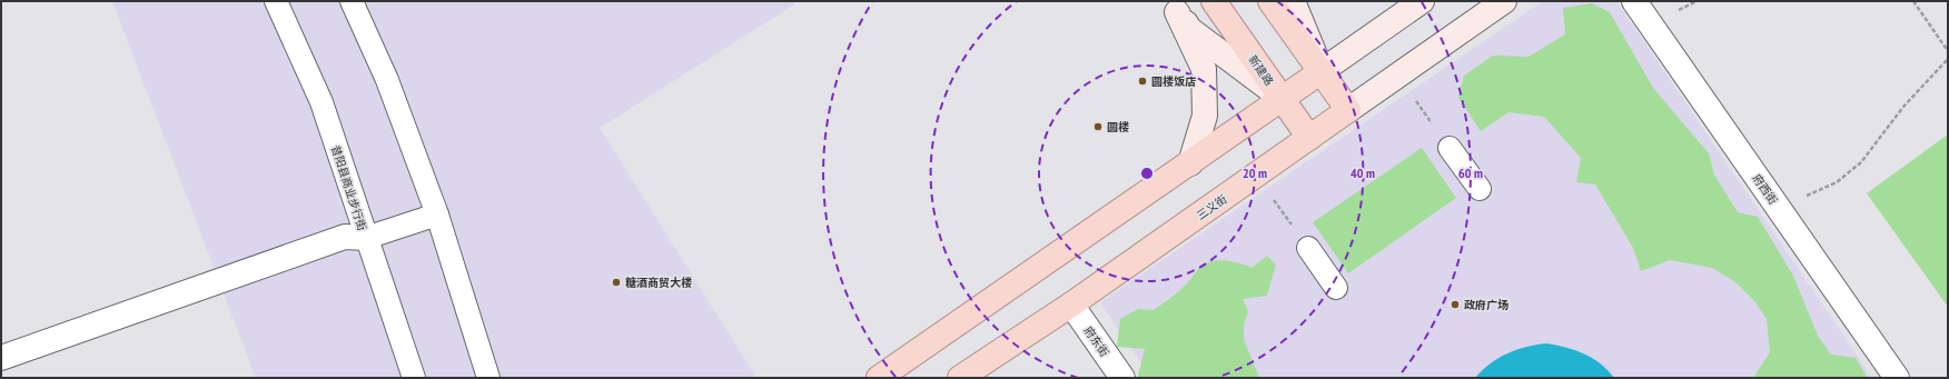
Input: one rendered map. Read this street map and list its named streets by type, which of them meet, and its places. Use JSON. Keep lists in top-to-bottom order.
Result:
{
  "streets": {
    "main road": ["新建路", "三义街"],
    "street": ["昔阳县商业步行街", "府西街", "府东街"]
  },
  "crossings": [
    ["新建路", "三义街"],
    ["三义街", "府东街"]
  ],
  "places": [
    "圆楼饭店",
    "圆楼",
    "糖酒商贸大楼",
    "政府广场"
  ],
  "rings": ["20 m", "40 m", "60 m"]
}
